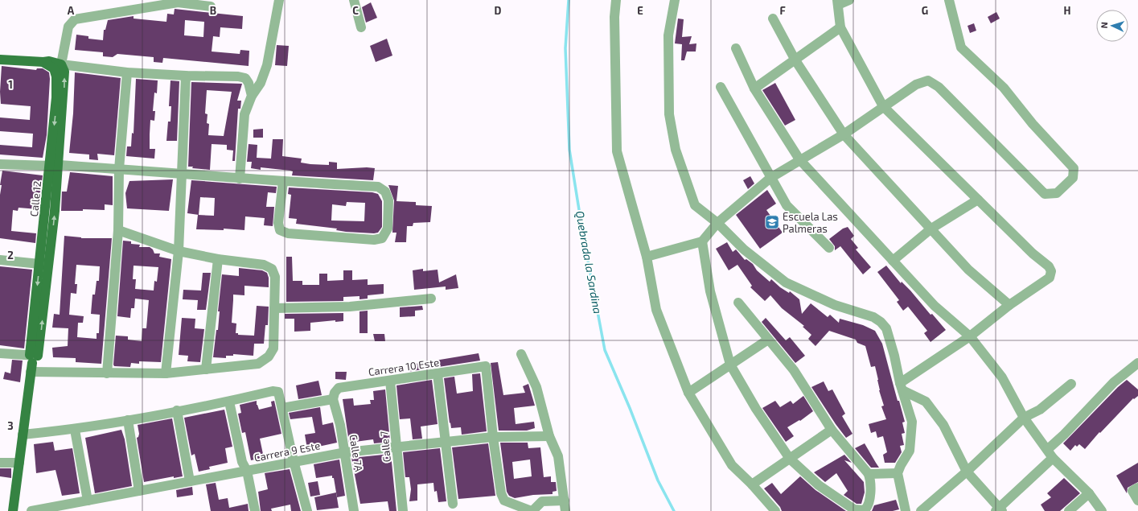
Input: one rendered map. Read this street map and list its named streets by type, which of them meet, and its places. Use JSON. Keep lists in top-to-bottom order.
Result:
{
  "streets": {
    "main road": ["Calle 12"],
    "street": [
      "Carrera 10 Este",
      "Calle 7",
      "Carrera 9 Este",
      "Calle 7A"
    ]
  },
  "crossings": [
    ["Carrera 10 Este", "Calle 7"],
    ["Carrera 10 Este", "Carrera 9 Este"],
    ["Carrera 10 Este", "Calle 7A"],
    ["Calle 7", "Carrera 9 Este"],
    ["Carrera 9 Este", "Calle 7A"]
  ],
  "water": ["Quebrada la Sardina"],
  "places": {
    "school or university": ["Escuela Las Palmeras"]
  },
  "north": "left",
  "grid": {
    "columns": [
      "A",
      "B",
      "C",
      "D",
      "E",
      "F",
      "G",
      "H"
    ],
    "rows": ["1", "2", "3"]
  }
}
